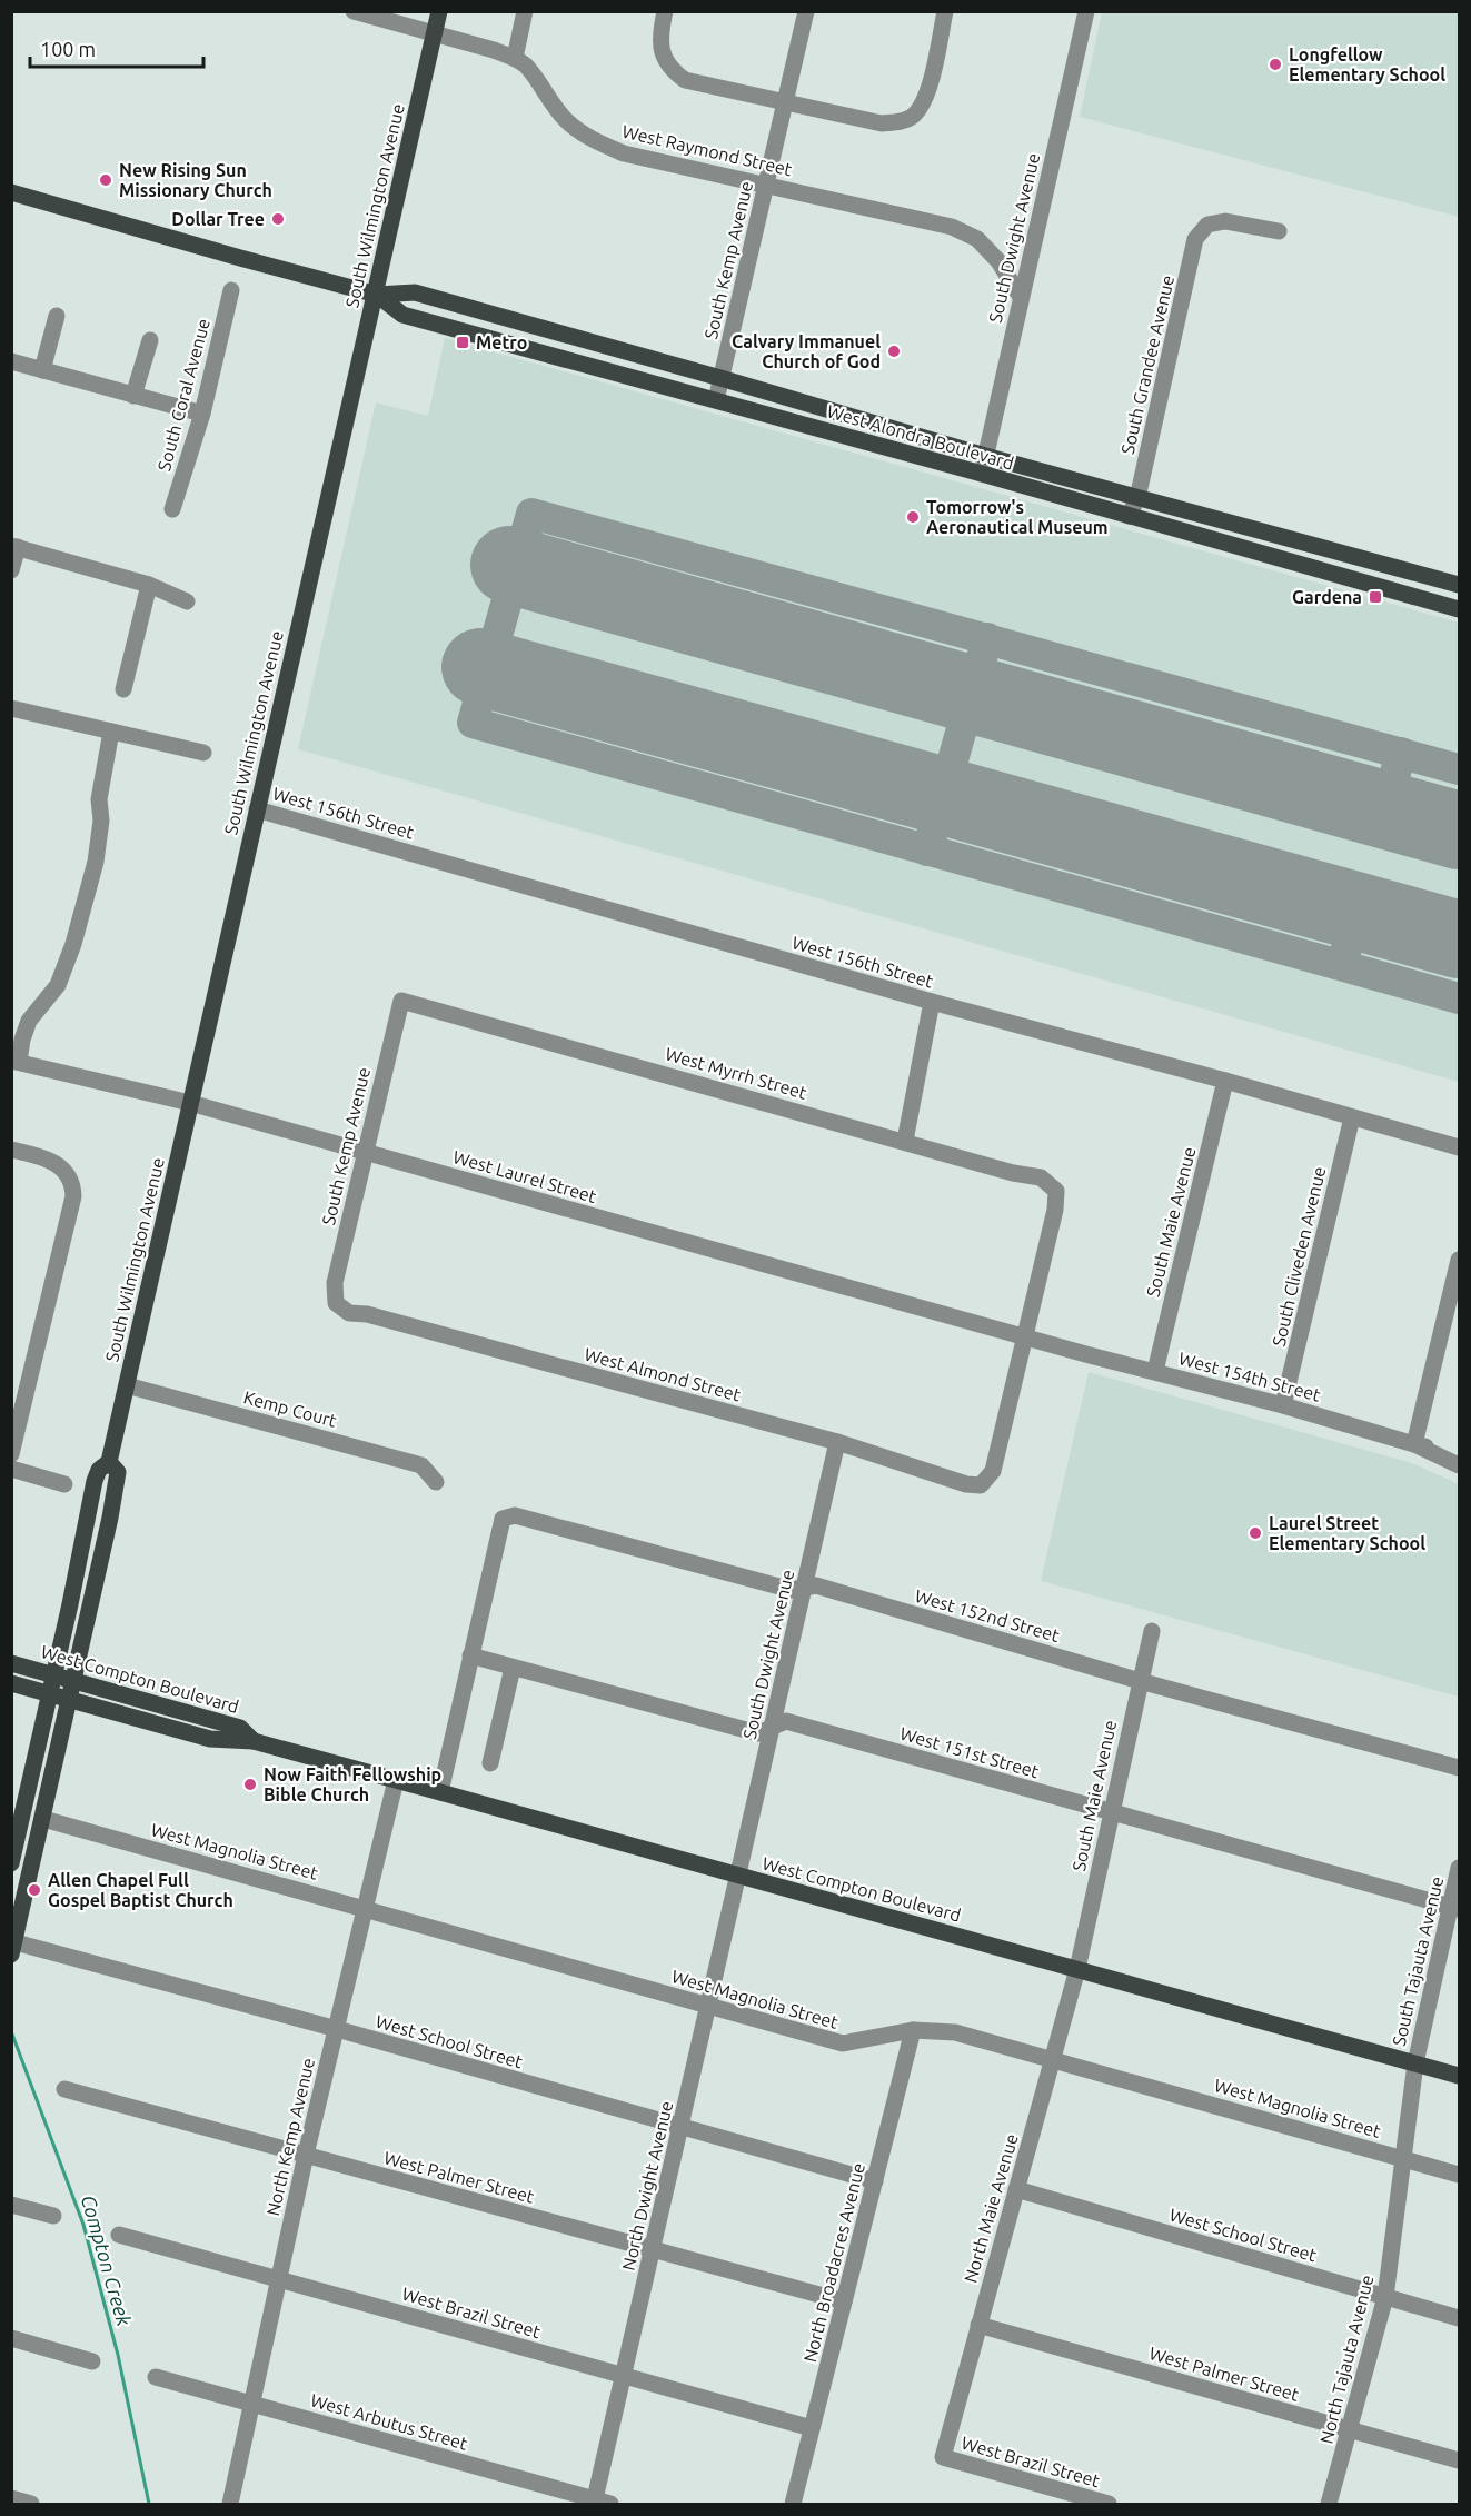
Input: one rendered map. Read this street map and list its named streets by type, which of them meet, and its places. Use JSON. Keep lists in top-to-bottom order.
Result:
{
  "streets": {
    "main road": ["South Wilmington Avenue", "West Alondra Boulevard", "West Compton Boulevard"],
    "street": [
      "West Raymond Street",
      "South Dwight Avenue",
      "South Kemp Avenue",
      "South Grandee Avenue",
      "South Coral Avenue",
      "West 156th Street",
      "West Myrrh Street",
      "West Laurel Street",
      "South Maie Avenue",
      "South Cliveden Avenue",
      "West Almond Street",
      "West 154th Street",
      "Kemp Court",
      "West 152nd Street",
      "West 151st Street",
      "West Magnolia Street",
      "South Tajauta Avenue",
      "West School Street",
      "North Kemp Avenue",
      "West Palmer Street",
      "North Dwight Avenue",
      "North Maie Avenue",
      "North Broadacres Avenue",
      "West Brazil Street",
      "North Tajauta Avenue",
      "West Arbutus Street"
    ]
  },
  "crossings": [
    ["West Raymond Street", "South Wilmington Avenue"],
    ["West Raymond Street", "South Dwight Avenue"],
    ["West Raymond Street", "South Kemp Avenue"],
    ["South Wilmington Avenue", "West Alondra Boulevard"],
    ["South Wilmington Avenue", "West 156th Street"],
    ["South Wilmington Avenue", "West Laurel Street"],
    ["South Wilmington Avenue", "Kemp Court"],
    ["South Wilmington Avenue", "West Compton Boulevard"],
    ["South Wilmington Avenue", "West Magnolia Street"],
    ["South Wilmington Avenue", "West School Street"],
    ["South Dwight Avenue", "West Alondra Boulevard"],
    ["South Dwight Avenue", "West Almond Street"],
    ["South Dwight Avenue", "West 152nd Street"],
    ["South Dwight Avenue", "West Compton Boulevard"],
    ["South Dwight Avenue", "West 151st Street"],
    ["South Dwight Avenue", "North Dwight Avenue"],
    ["South Kemp Avenue", "West Alondra Boulevard"],
    ["South Kemp Avenue", "West Myrrh Street"],
    ["South Kemp Avenue", "West Laurel Street"],
    ["South Kemp Avenue", "West Almond Street"],
    ["South Grandee Avenue", "West Alondra Boulevard"],
    ["West 156th Street", "South Maie Avenue"],
    ["West 156th Street", "South Cliveden Avenue"],
    ["West Myrrh Street", "West Laurel Street"],
    ["West Myrrh Street", "West Almond Street"],
    ["West Myrrh Street", "West 154th Street"],
    ["West Laurel Street", "West Almond Street"],
    ["West Laurel Street", "West 154th Street"],
    ["South Maie Avenue", "West 154th Street"],
    ["South Maie Avenue", "West 152nd Street"],
    ["South Maie Avenue", "West Compton Boulevard"],
    ["South Maie Avenue", "West 151st Street"],
    ["South Maie Avenue", "North Maie Avenue"],
    ["South Cliveden Avenue", "West 154th Street"],
    ["West Almond Street", "West 154th Street"],
    ["West 152nd Street", "West 151st Street"],
    ["West Compton Boulevard", "South Tajauta Avenue"],
    ["West Compton Boulevard", "North Kemp Avenue"],
    ["West Compton Boulevard", "North Dwight Avenue"],
    ["West Compton Boulevard", "North Maie Avenue"],
    ["West Compton Boulevard", "North Tajauta Avenue"],
    ["West 151st Street", "South Tajauta Avenue"],
    ["West Magnolia Street", "North Kemp Avenue"],
    ["West Magnolia Street", "North Dwight Avenue"],
    ["West Magnolia Street", "North Maie Avenue"],
    ["West Magnolia Street", "North Broadacres Avenue"],
    ["West Magnolia Street", "North Tajauta Avenue"],
    ["South Tajauta Avenue", "North Tajauta Avenue"],
    ["West School Street", "North Kemp Avenue"],
    ["West School Street", "North Dwight Avenue"],
    ["West School Street", "North Maie Avenue"],
    ["West School Street", "North Broadacres Avenue"],
    ["West School Street", "North Tajauta Avenue"],
    ["North Kemp Avenue", "West Palmer Street"],
    ["North Kemp Avenue", "West Brazil Street"],
    ["North Kemp Avenue", "West Arbutus Street"],
    ["West Palmer Street", "North Dwight Avenue"],
    ["West Palmer Street", "North Maie Avenue"],
    ["West Palmer Street", "North Broadacres Avenue"],
    ["West Palmer Street", "North Tajauta Avenue"],
    ["North Dwight Avenue", "West Brazil Street"],
    ["North Dwight Avenue", "West Arbutus Street"],
    ["North Maie Avenue", "West Brazil Street"],
    ["North Broadacres Avenue", "West Brazil Street"]
  ],
  "water": ["Compton Creek"],
  "places": {
    "other": [
      "Longfellow Elementary School",
      "New Rising Sun Missionary Church",
      "Dollar Tree",
      "Calvary Immanuel Church of God",
      "Tomorrow's Aeronautical Museum",
      "Laurel Street Elementary School",
      "Now Faith Fellowship Bible Church",
      "Allen Chapel Full Gospel Baptist Church"
    ],
    "transit": ["Metro", "Gardena"]
  },
  "scale_bar": "100 m"
}
